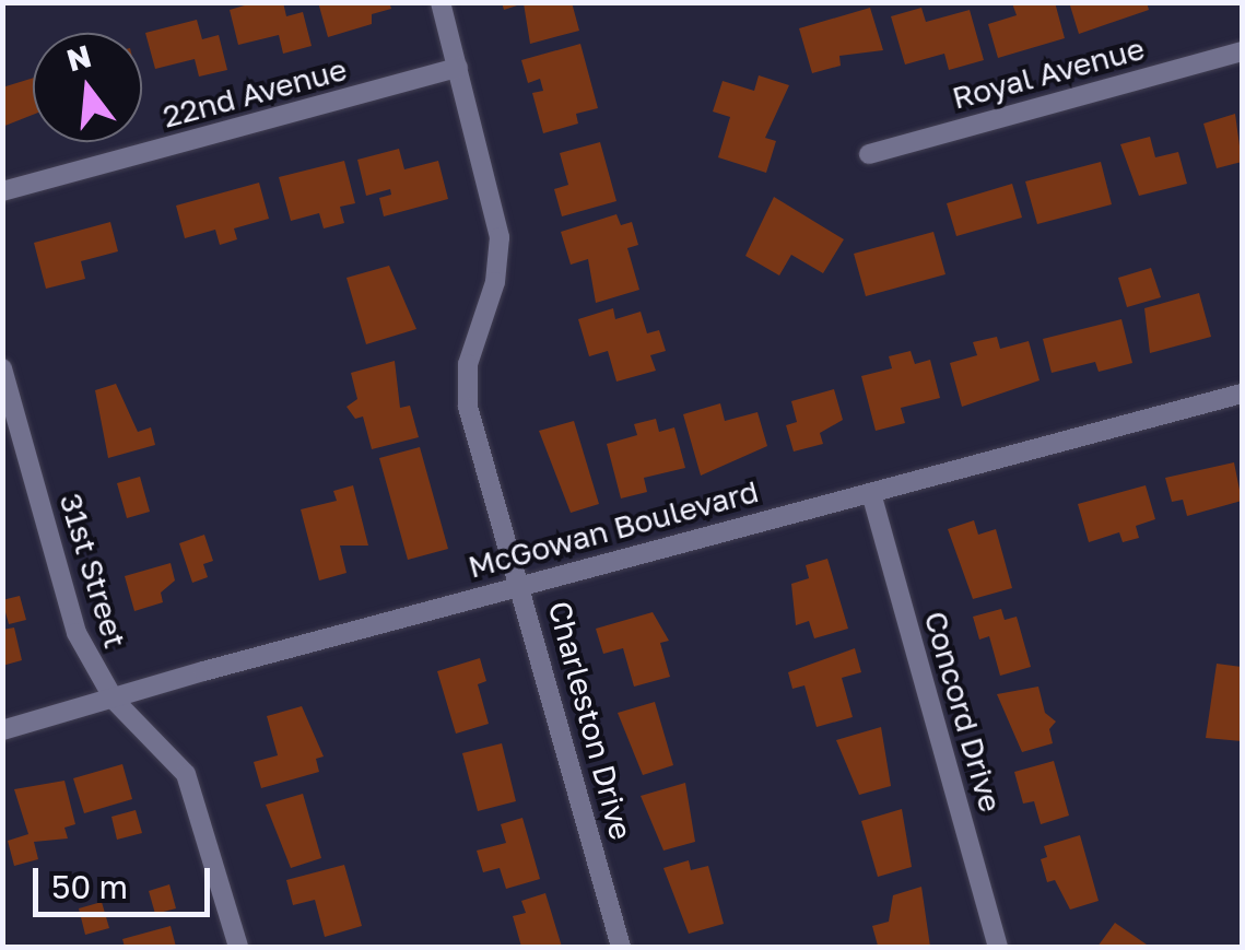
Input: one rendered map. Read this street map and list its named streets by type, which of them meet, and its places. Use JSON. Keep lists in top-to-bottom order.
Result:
{
  "streets": {
    "street": [
      "Royal Avenue",
      "22nd Avenue",
      "McGowan Boulevard",
      "31st Street",
      "Concord Drive",
      "Charleston Drive"
    ]
  },
  "crossings": [
    ["22nd Avenue", "Charleston Drive"],
    ["McGowan Boulevard", "31st Street"],
    ["McGowan Boulevard", "Concord Drive"],
    ["McGowan Boulevard", "Charleston Drive"]
  ],
  "scale_bar": "50 m",
  "north": "top"
}
